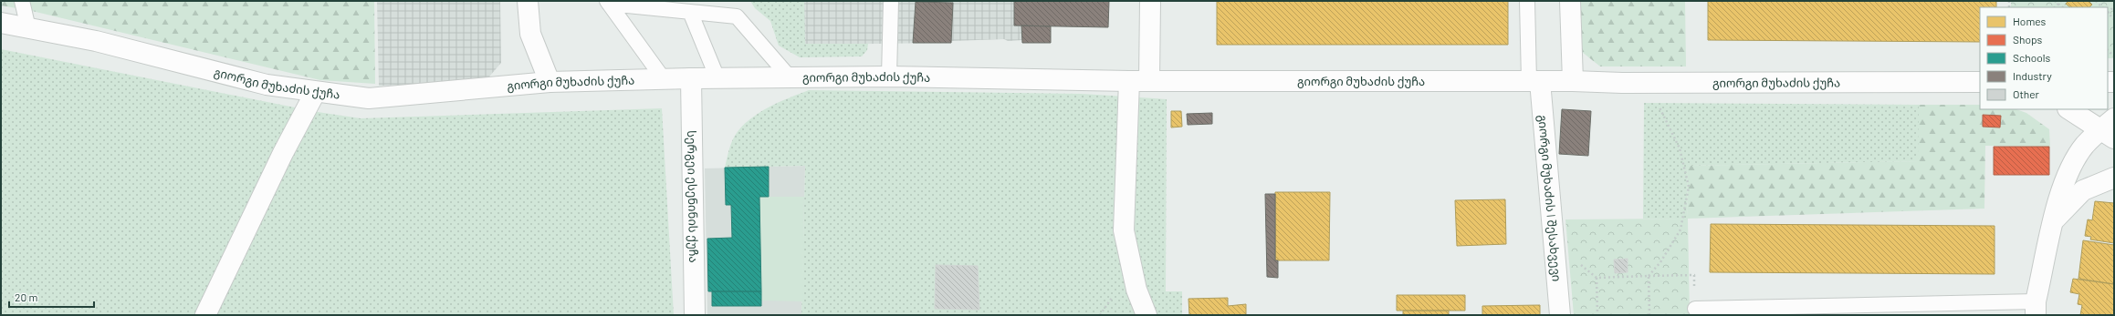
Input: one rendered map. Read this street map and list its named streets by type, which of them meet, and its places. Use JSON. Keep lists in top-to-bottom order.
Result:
{
  "streets": {
    "street": ["გიორგი მუხაძის ქუჩა", "სერგეი ესენინის ქუჩა", "გიორგი მუხაძის I შესახვევი"]
  },
  "crossings": [
    ["გიორგი მუხაძის ქუჩა", "სერგეი ესენინის ქუჩა"],
    ["გიორგი მუხაძის ქუჩა", "გიორგი მუხაძის I შესახვევი"]
  ],
  "legend": [
    "Homes",
    "Shops",
    "Schools",
    "Industry",
    "Other"
  ],
  "scale_bar": "20 m"
}
